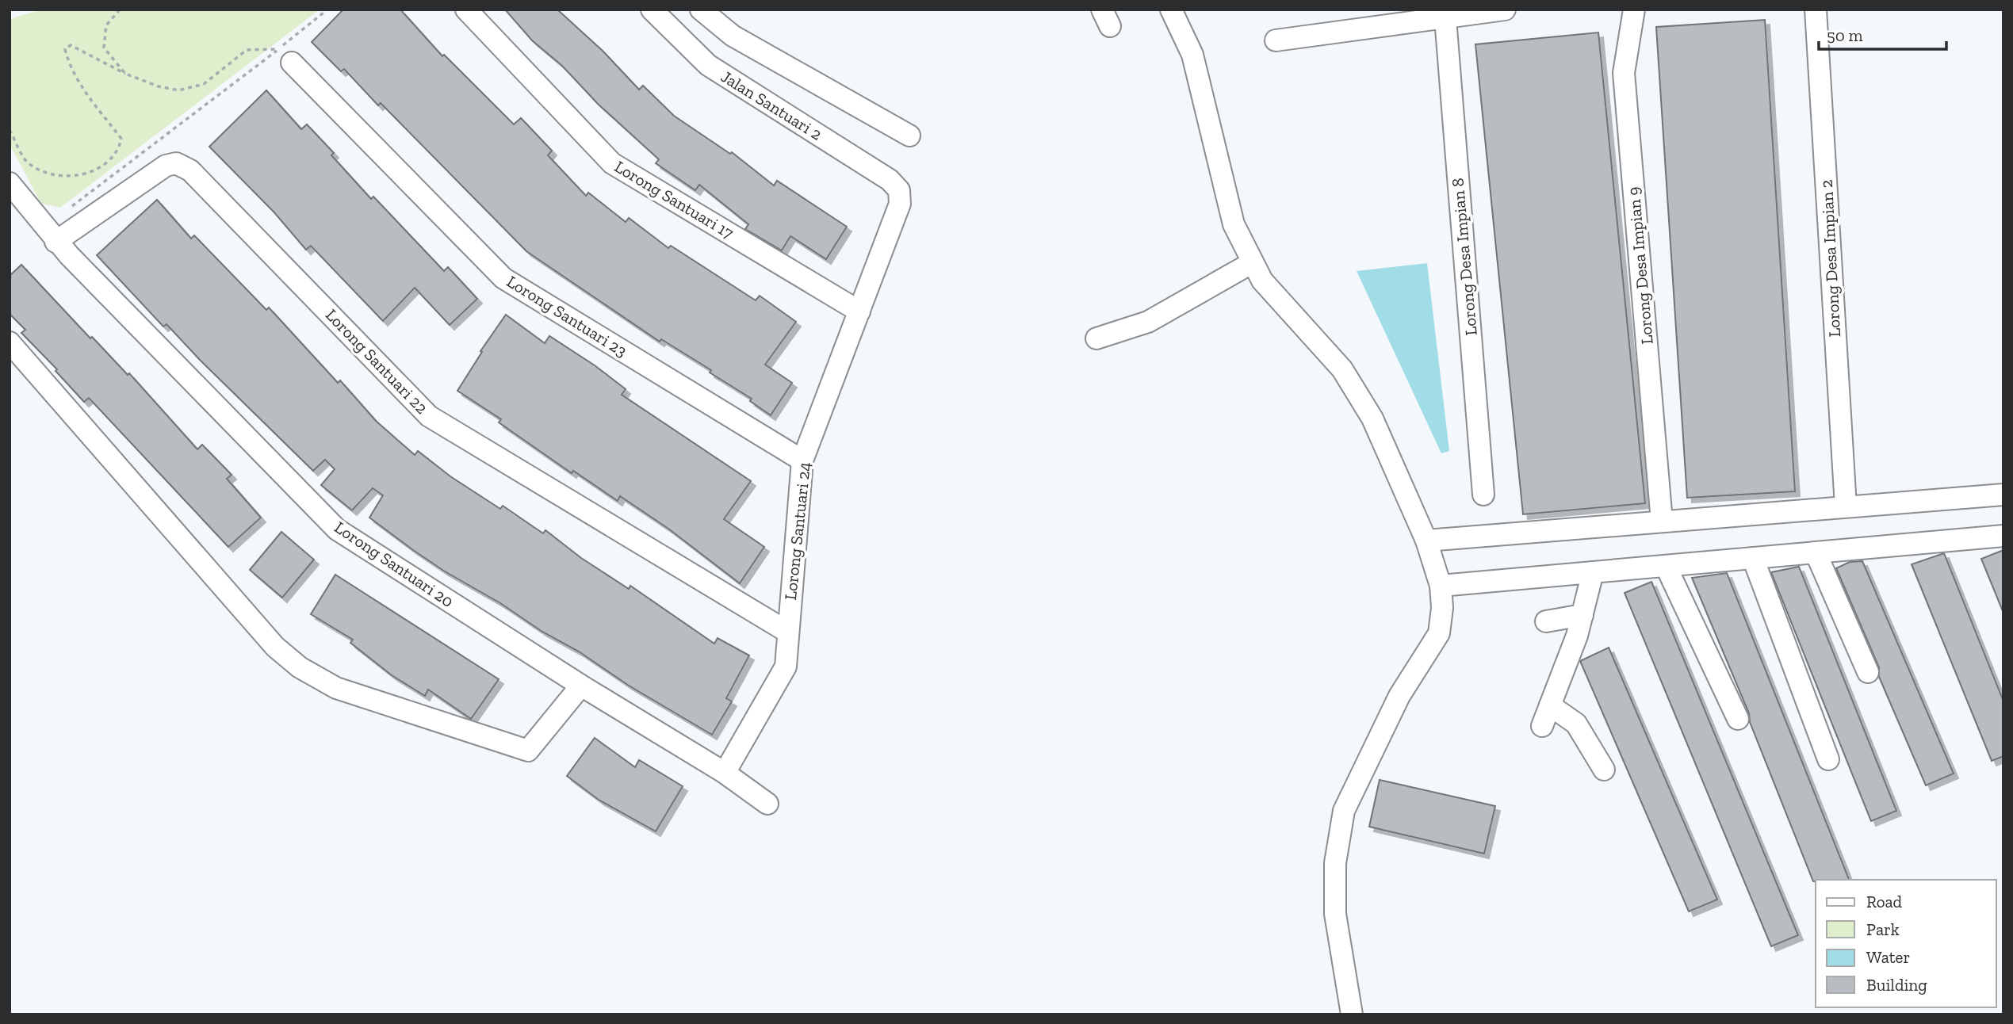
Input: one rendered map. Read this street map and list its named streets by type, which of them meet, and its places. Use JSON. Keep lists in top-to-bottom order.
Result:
{
  "streets": {
    "street": [
      "Jalan Santuari 2",
      "Lorong Santuari 17",
      "Lorong Desa Impian 8",
      "Lorong Desa Impian 2",
      "Lorong Desa Impian 9",
      "Lorong Santuari 23",
      "Lorong Santuari 22",
      "Lorong Santuari 24",
      "Lorong Santuari 20"
    ]
  },
  "crossings": [
    ["Jalan Santuari 2", "Lorong Santuari 24"],
    ["Lorong Santuari 17", "Lorong Santuari 24"],
    ["Lorong Santuari 23", "Lorong Santuari 24"],
    ["Lorong Santuari 22", "Lorong Santuari 24"],
    ["Lorong Santuari 22", "Lorong Santuari 20"],
    ["Lorong Santuari 24", "Lorong Santuari 20"]
  ],
  "legend": [
    "Road",
    "Park",
    "Water",
    "Building"
  ],
  "scale_bar": "50 m"
}
